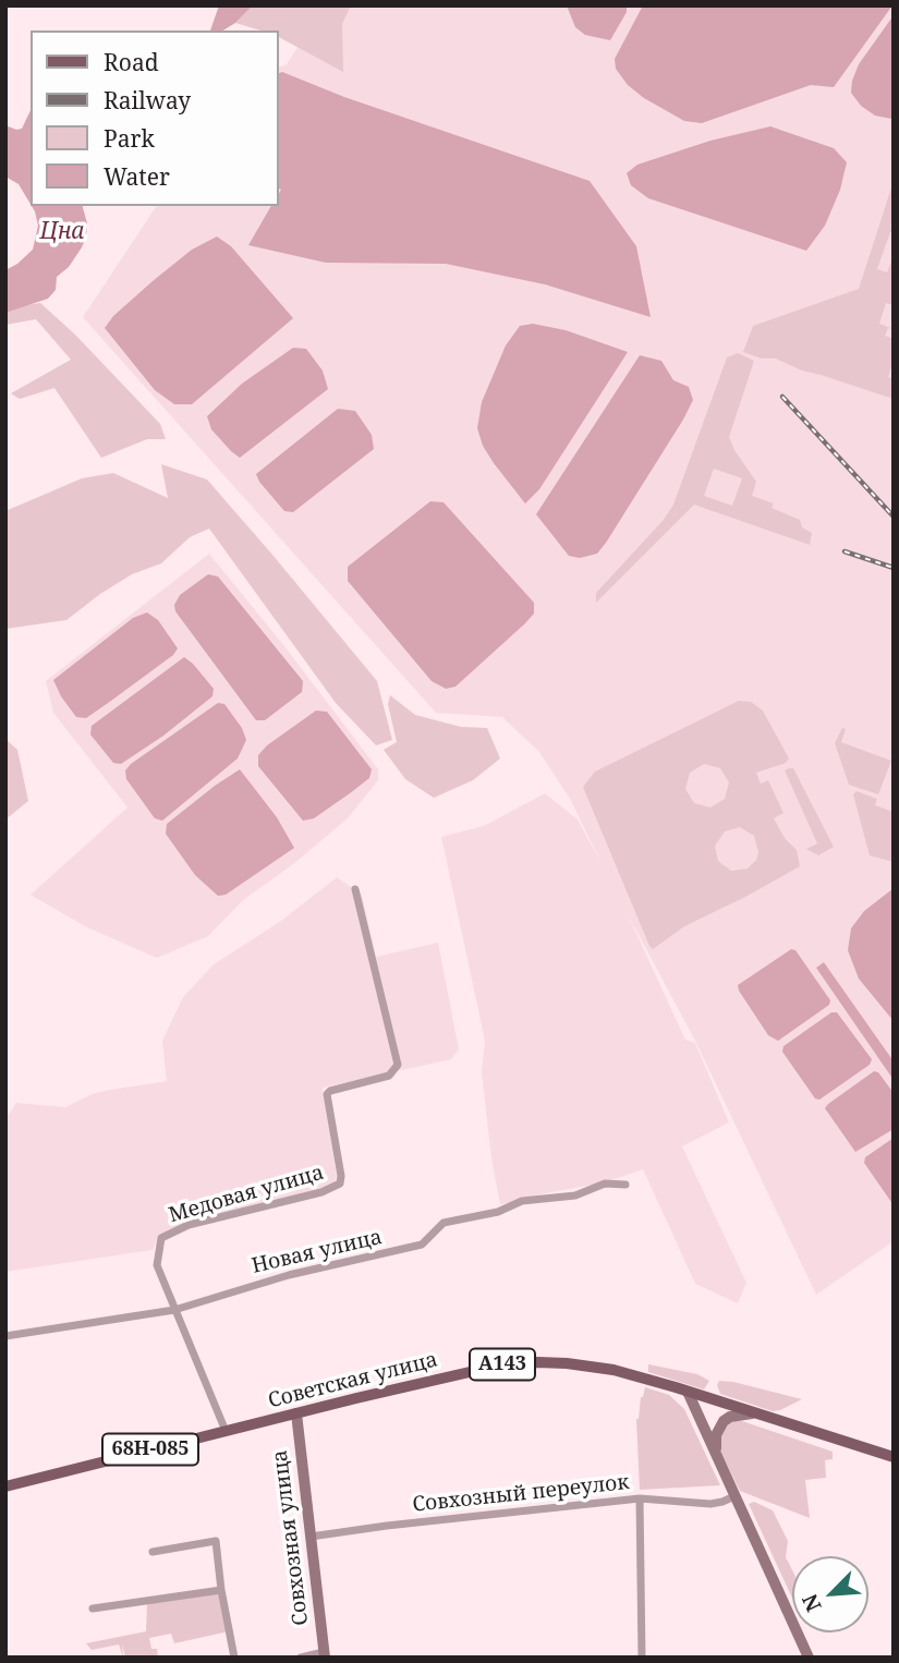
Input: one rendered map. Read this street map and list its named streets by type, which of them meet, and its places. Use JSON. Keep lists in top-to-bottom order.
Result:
{
  "streets": {
    "main road": ["А143", "Советская улица", "68Н-085"],
    "street": [
      "Медовая улица",
      "Новая улица",
      "Совхозный переулок",
      "Совхозная улица"
    ]
  },
  "crossings": [
    ["Медовая улица", "Новая улица"],
    ["А143", "Советская улица"],
    ["Советская улица", "Совхозная улица"],
    ["Совхозный переулок", "Совхозная улица"]
  ],
  "water": ["Цна"],
  "legend": [
    "Road",
    "Railway",
    "Park",
    "Water"
  ],
  "north": "bottom left"
}
